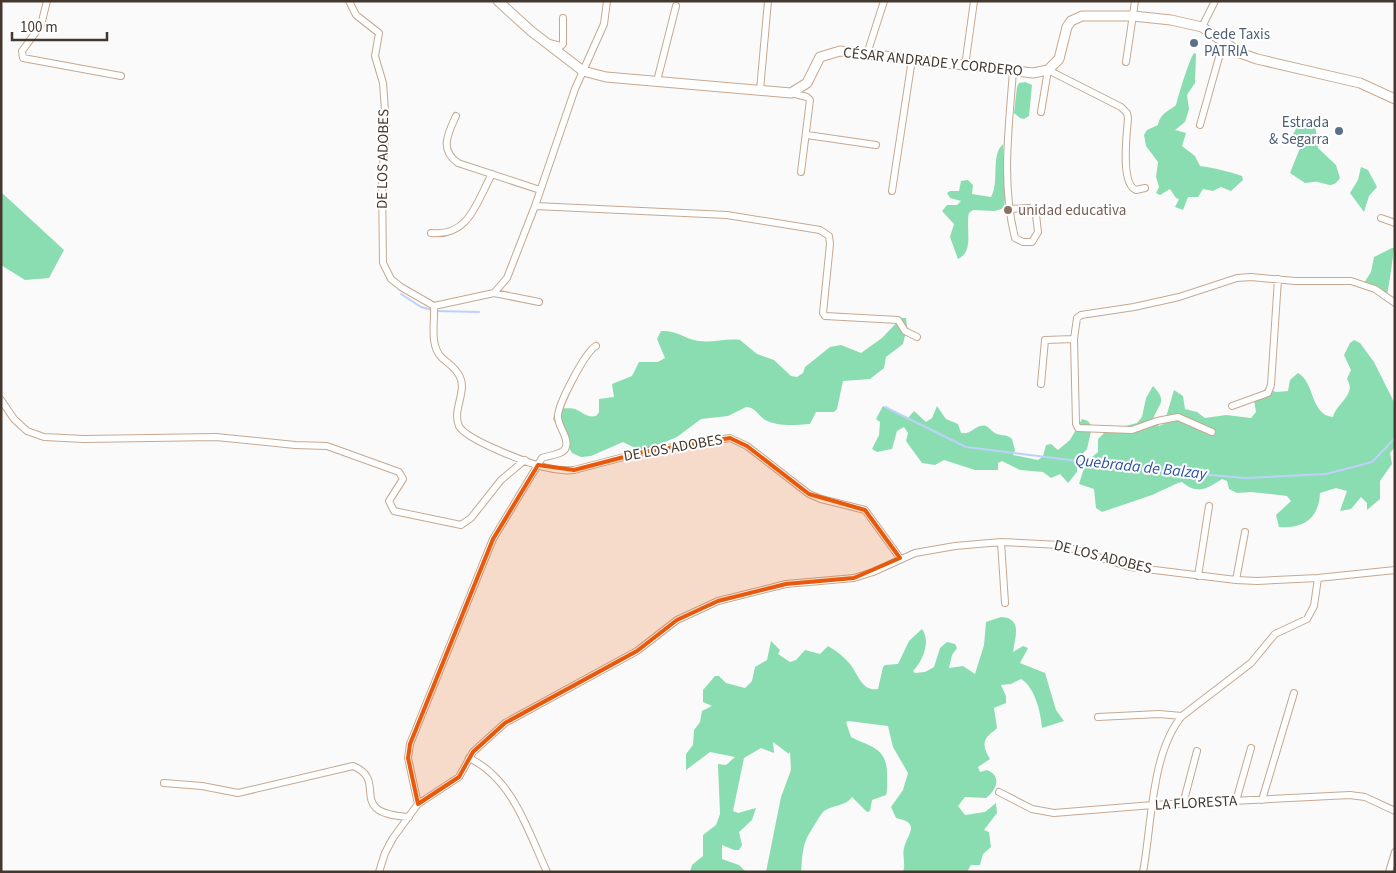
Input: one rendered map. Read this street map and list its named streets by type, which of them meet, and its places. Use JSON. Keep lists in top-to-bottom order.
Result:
{
  "streets": {
    "street": ["CÉSAR ANDRADE Y CORDERO", "DE LOS ADOBES", "LA FLORESTA"]
  },
  "water": ["Quebrada de Balzay"],
  "places": ["Cede Taxis PATRIA", "Estrada & Segarra", "unidad educativa"],
  "scale_bar": "100 m"
}
